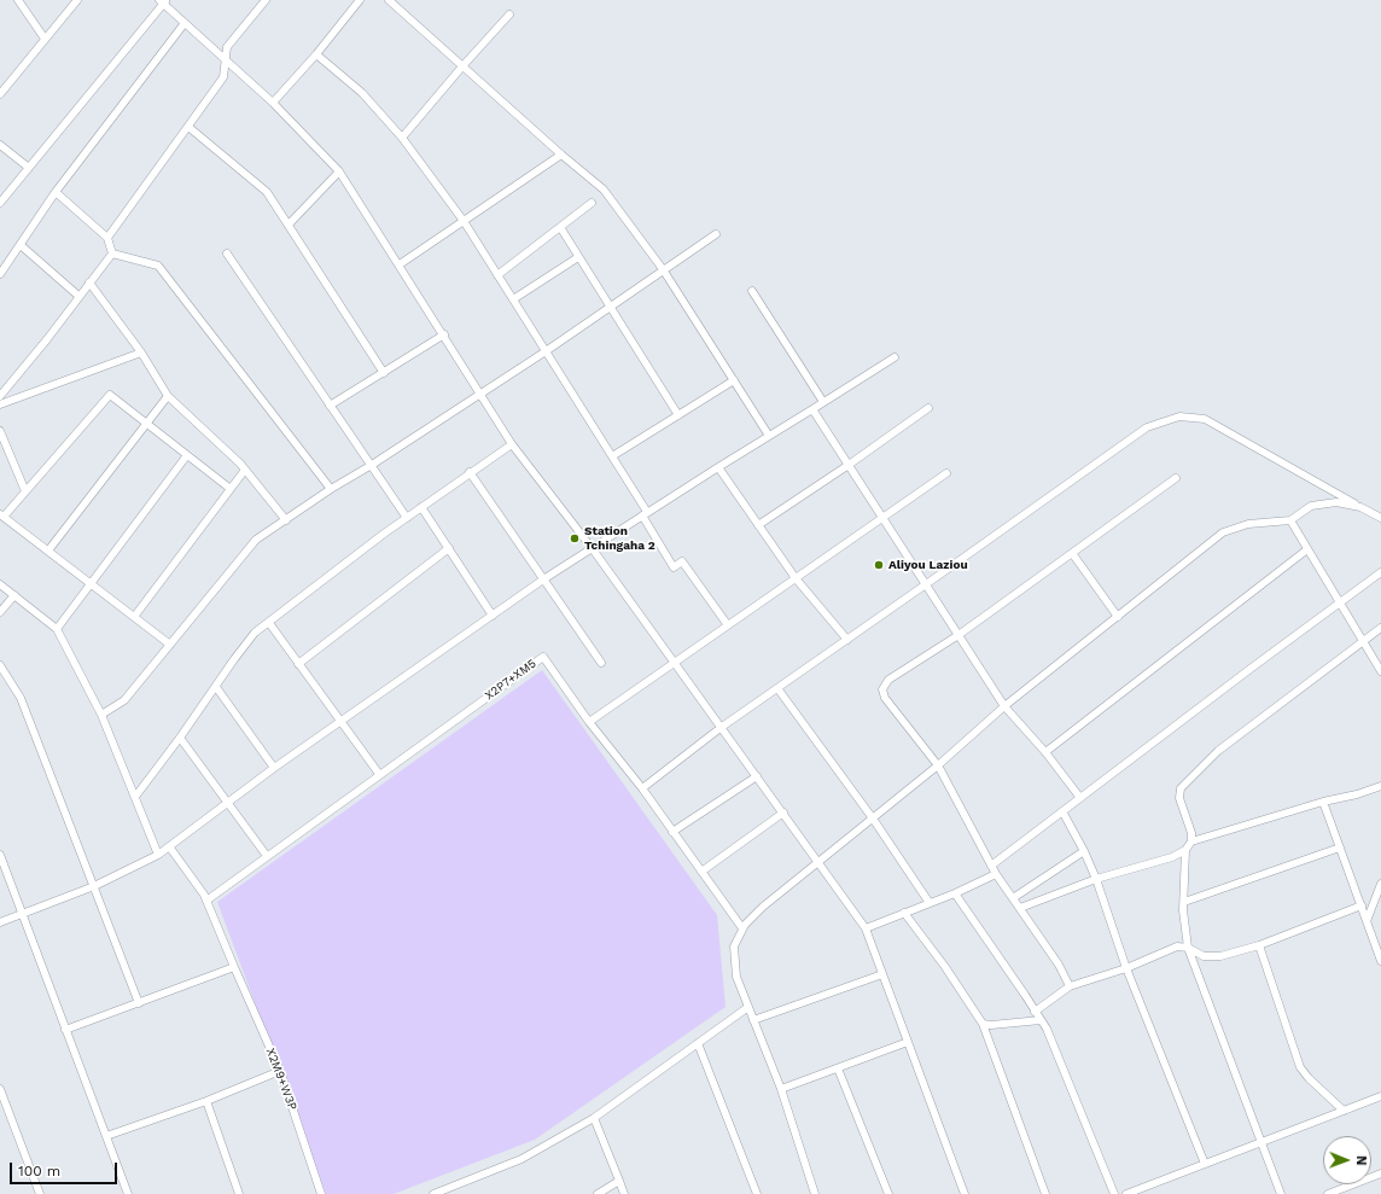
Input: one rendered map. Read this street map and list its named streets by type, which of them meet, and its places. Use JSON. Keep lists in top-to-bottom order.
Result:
{
  "streets": {
    "street": ["X2P7+XM5", "X2M9+W3P"]
  },
  "crossings": [
    ["X2P7+XM5", "X2M9+W3P"]
  ],
  "places": ["Station Tchingaha 2", "Aliyou Laziou"],
  "scale_bar": "100 m",
  "north": "right"
}
